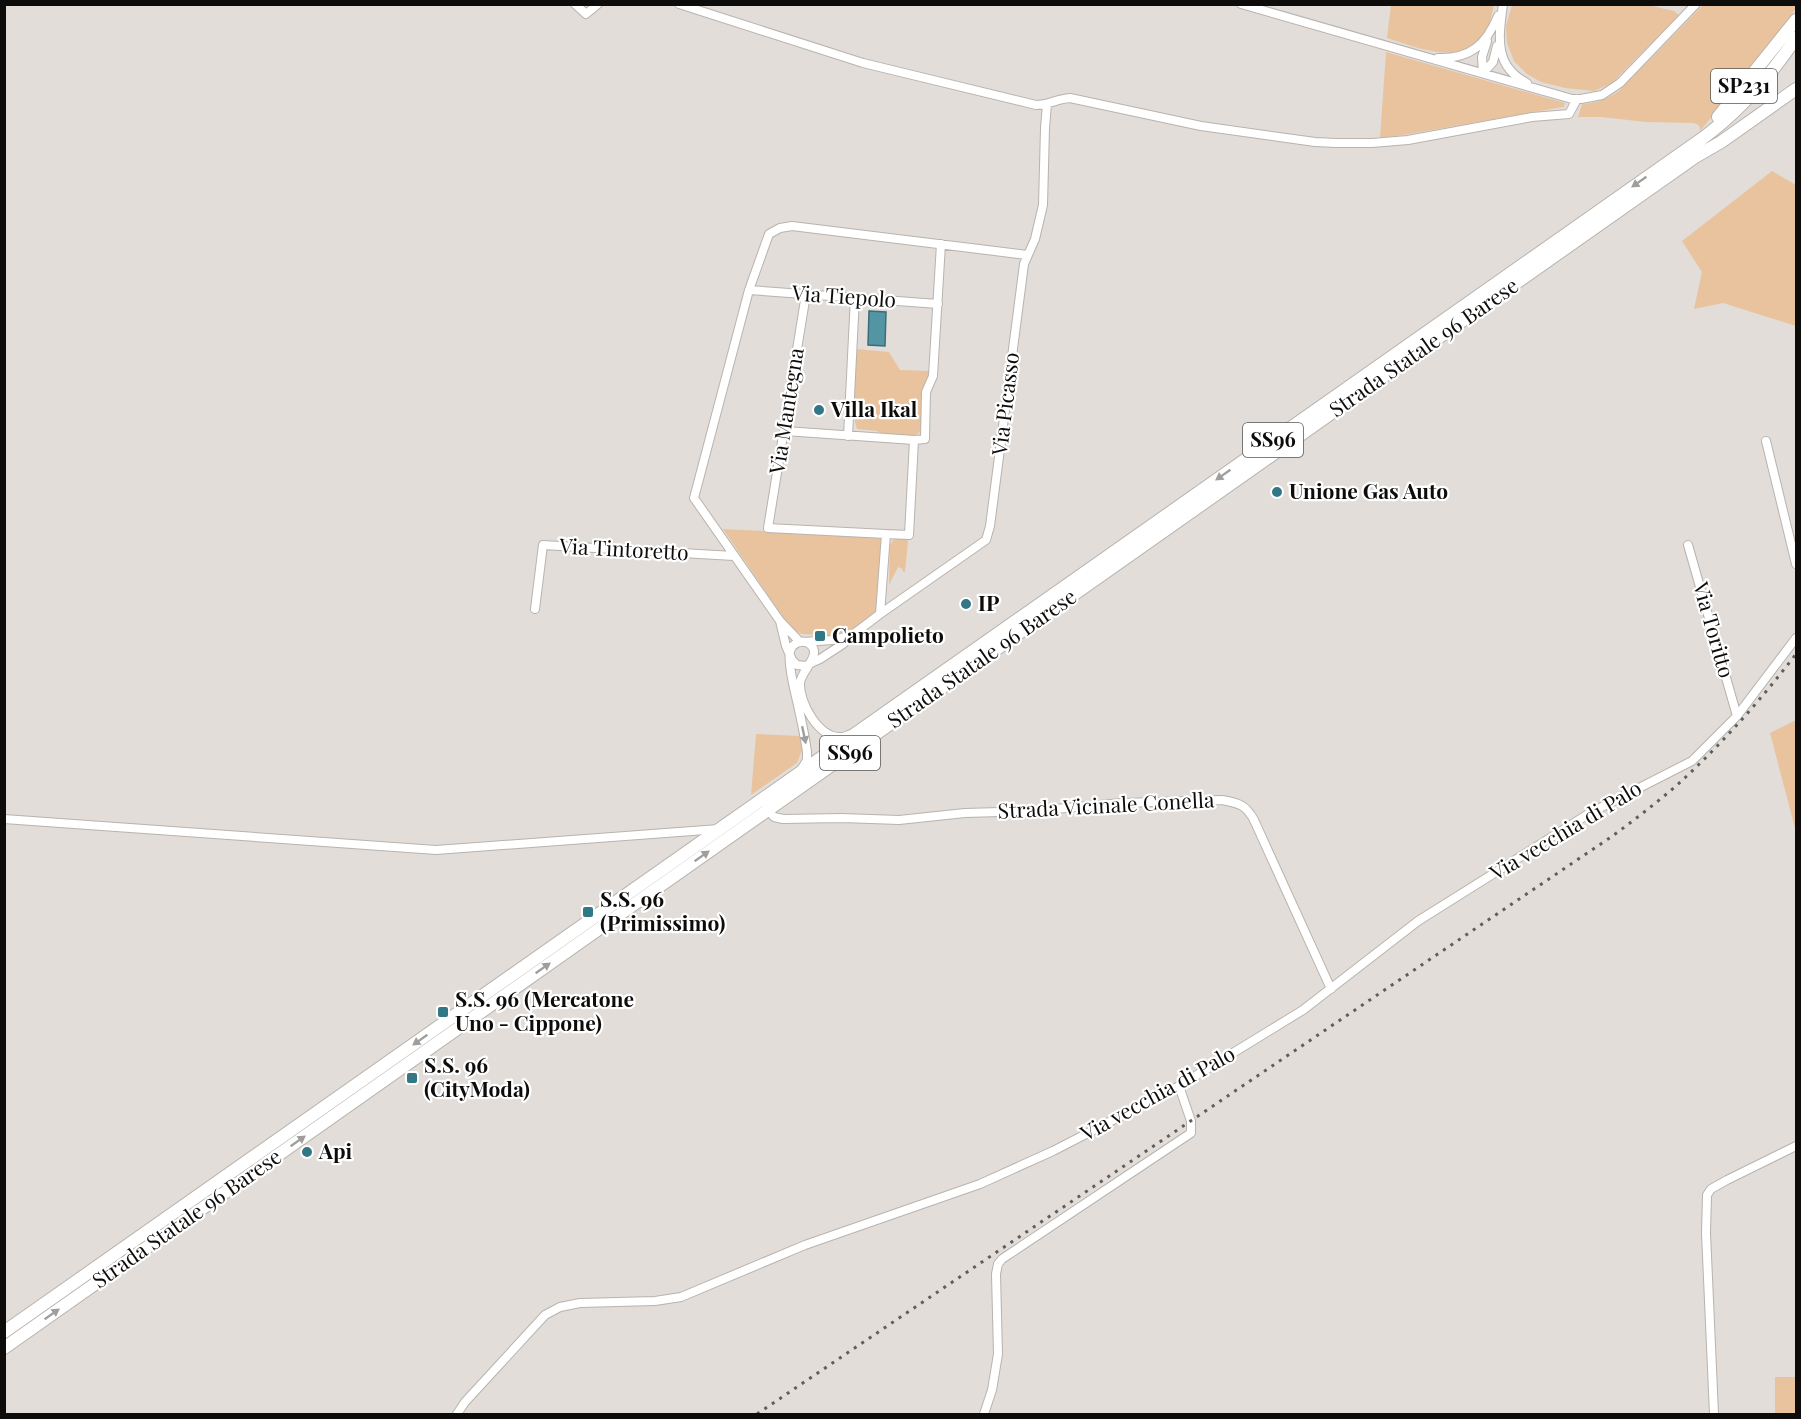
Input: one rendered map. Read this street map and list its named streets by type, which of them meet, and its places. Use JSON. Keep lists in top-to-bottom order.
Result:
{
  "streets": {
    "main road": ["SP231", "Strada Statale 96 Barese", "SS96"],
    "street": [
      "Via Tiepolo",
      "Via Picasso",
      "Via Mantegna",
      "Via Tintoretto",
      "Via Toritto",
      "Strada Vicinale Conella",
      "Via vecchia di Palo"
    ]
  },
  "crossings": [
    ["SP231", "Strada Statale 96 Barese"],
    ["SP231", "SS96"],
    ["Via Tiepolo", "Via Mantegna"],
    ["Strada Statale 96 Barese", "SS96"],
    ["Strada Statale 96 Barese", "Strada Vicinale Conella"],
    ["Via Toritto", "Via vecchia di Palo"],
    ["Strada Vicinale Conella", "Via vecchia di Palo"]
  ],
  "places": {
    "other": [
      "Villa Ikal",
      "Unione Gas Auto",
      "IP",
      "Api"
    ],
    "transit": [
      "Campolieto",
      "S.S. 96 (Primissimo)",
      "S.S. 96 (Mercatone Uno - Cippone)",
      "S.S. 96 (CityModa)"
    ]
  }
}
